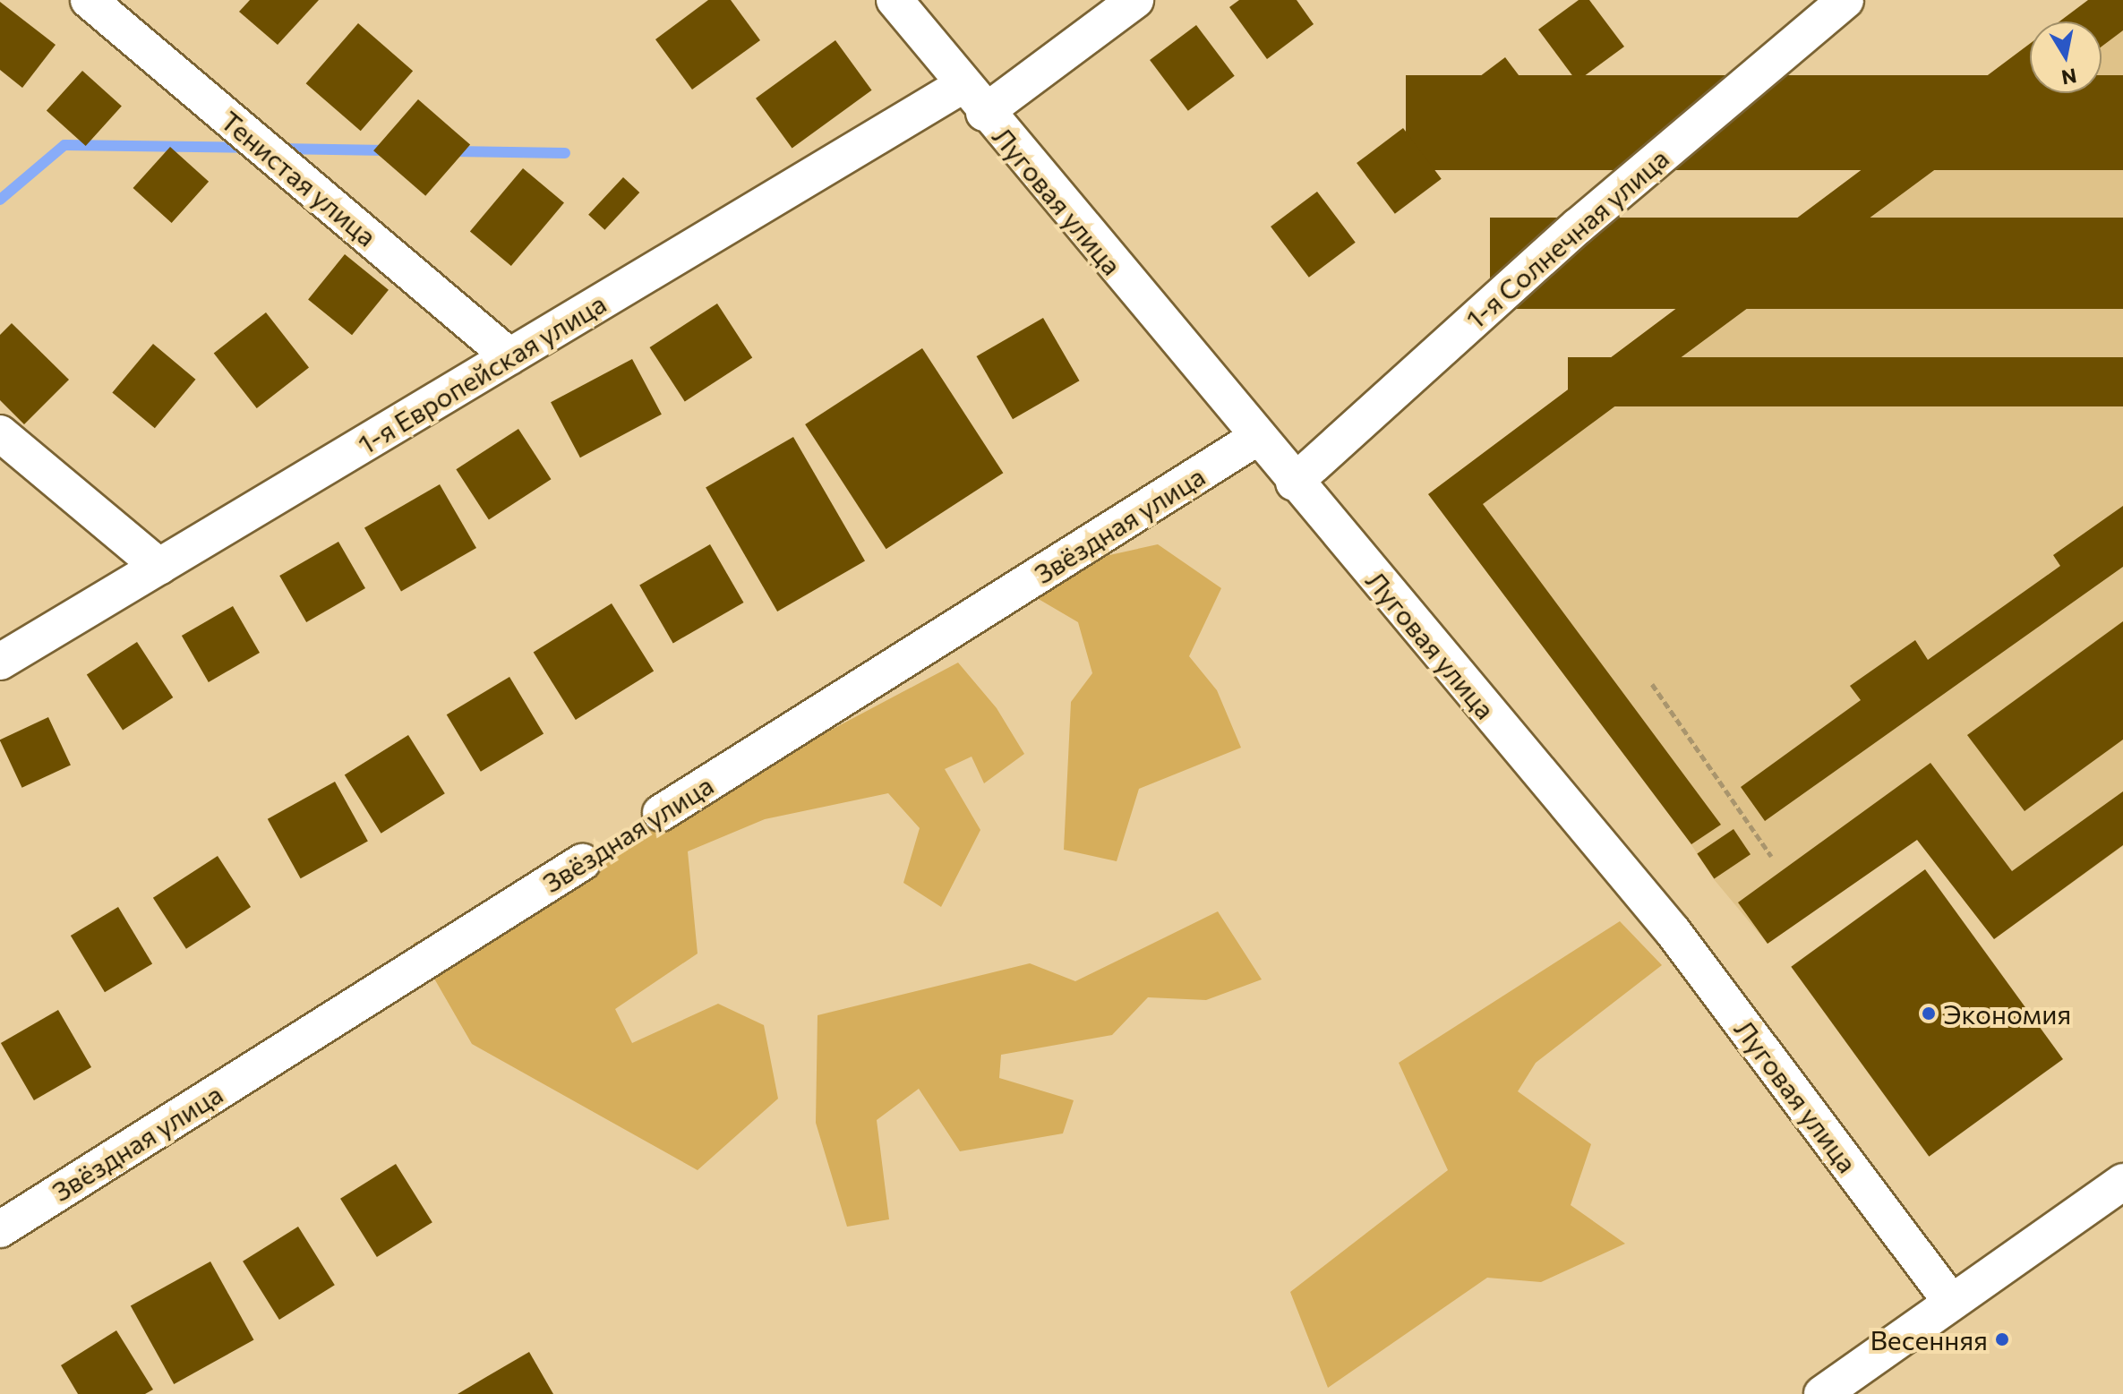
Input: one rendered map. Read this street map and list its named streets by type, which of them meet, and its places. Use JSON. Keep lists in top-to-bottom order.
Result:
{
  "streets": {
    "street": [
      "Тенистая улица",
      "Луговая улица",
      "1-я Солнечная улица",
      "1-я Европейская улица",
      "Звёздная улица"
    ]
  },
  "crossings": [
    ["Тенистая улица", "1-я Европейская улица"],
    ["Луговая улица", "1-я Солнечная улица"],
    ["Луговая улица", "1-я Европейская улица"],
    ["Луговая улица", "Звёздная улица"]
  ],
  "places": ["Экономия", "Весенняя"],
  "north": "bottom"
}
